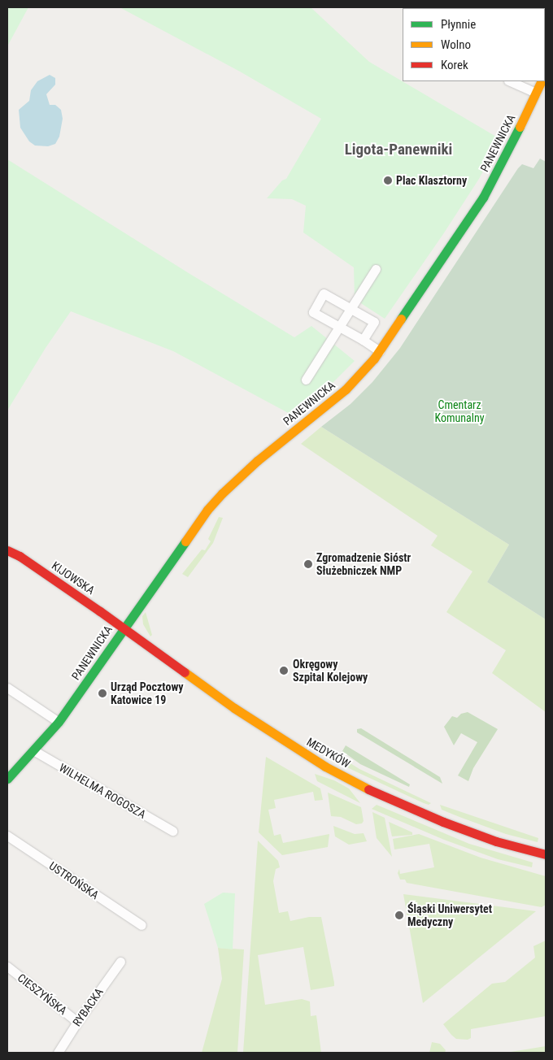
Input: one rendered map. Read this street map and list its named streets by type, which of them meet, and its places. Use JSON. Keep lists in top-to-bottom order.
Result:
{
  "streets": {
    "street": [
      "PANEWNICKA",
      "KIJOWSKA",
      "MEDYKÓW",
      "WILHELMA ROGOSZA",
      "USTROŃSKA",
      "CIESZYŃSKA",
      "RYBACKA"
    ]
  },
  "crossings": [
    ["PANEWNICKA", "KIJOWSKA"],
    ["PANEWNICKA", "MEDYKÓW"],
    ["PANEWNICKA", "WILHELMA ROGOSZA"],
    ["KIJOWSKA", "MEDYKÓW"],
    ["CIESZYŃSKA", "RYBACKA"]
  ],
  "districts": ["Ligota-Panewniki"],
  "parks": ["Cmentarz Komunalny"],
  "places": [
    "Plac Klasztorny",
    "Zgromadzenie Sióstr Służebniczek NMP",
    "Okręgowy Szpital Kolejowy",
    "Urząd Pocztowy Katowice 19",
    "Śląski Uniwersytet Medyczny"
  ],
  "legend": ["Płynnie", "Wolno", "Korek"]
}
